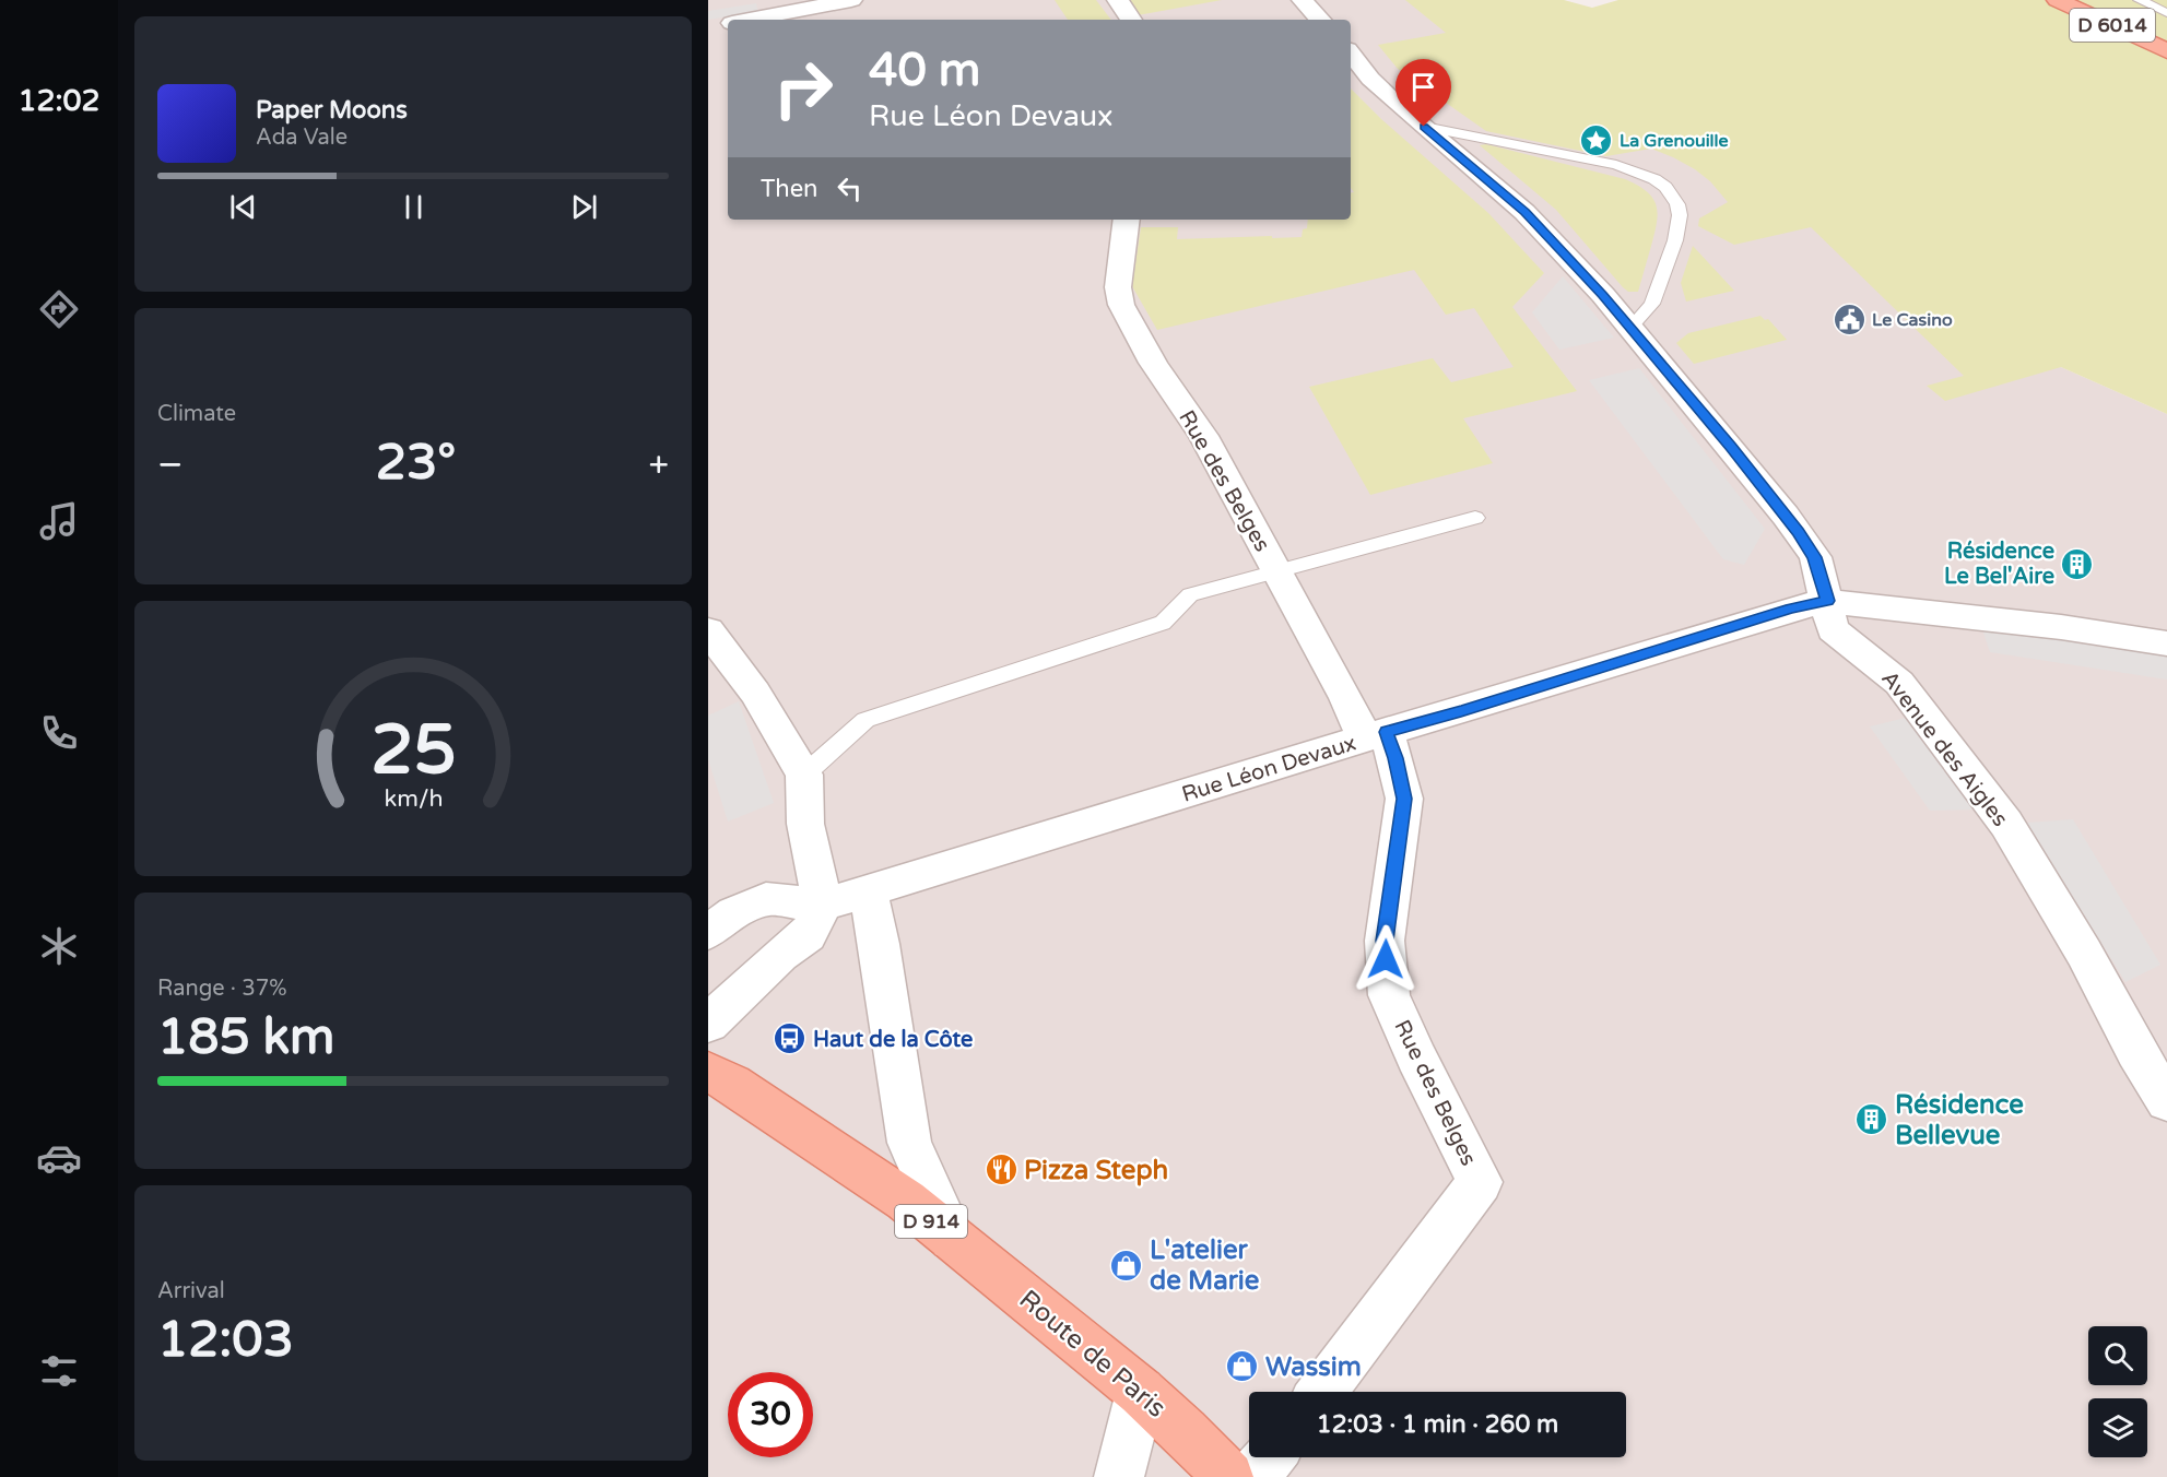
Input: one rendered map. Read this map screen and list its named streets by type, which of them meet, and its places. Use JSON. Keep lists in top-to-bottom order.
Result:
{
  "streets": {
    "main road": ["D 6014", "D 914", "Route de Paris"],
    "street": ["Rue des Belges", "Avenue des Aigles", "Rue Léon Devaux"]
  },
  "crossings": [
    ["Rue des Belges", "Rue Léon Devaux"],
    ["Avenue des Aigles", "Rue Léon Devaux"],
    ["Rue Léon Devaux", "Route de Paris"]
  ],
  "places": {
    "place": ["La Grenouille"],
    "public building": ["Le Casino"],
    "building": ["Résidence Le Bel'Aire", "Résidence Bellevue"],
    "bus stop": ["Haut de la Côte"],
    "restaurant": ["Pizza Steph"],
    "shop": ["L'atelier de Marie", "Wassim"]
  },
  "page": {
    "tabs": "12:02",
    "turn": ["40 m", "Rue Léon Devaux"],
    "song": ["Paper Moons", "Ada Vale"],
    "then": "Then",
    "tile": [
      "Climate",
      ["Range · 37%", "185 km"],
      ["Arrival", "12:03"]
    ],
    "heat": ["−", "23°", "+"],
    "limit": "30",
    "trip": "12:03 · 1 min · 260 m",
    "gauge": ["25", "km/h"]
  }
}
